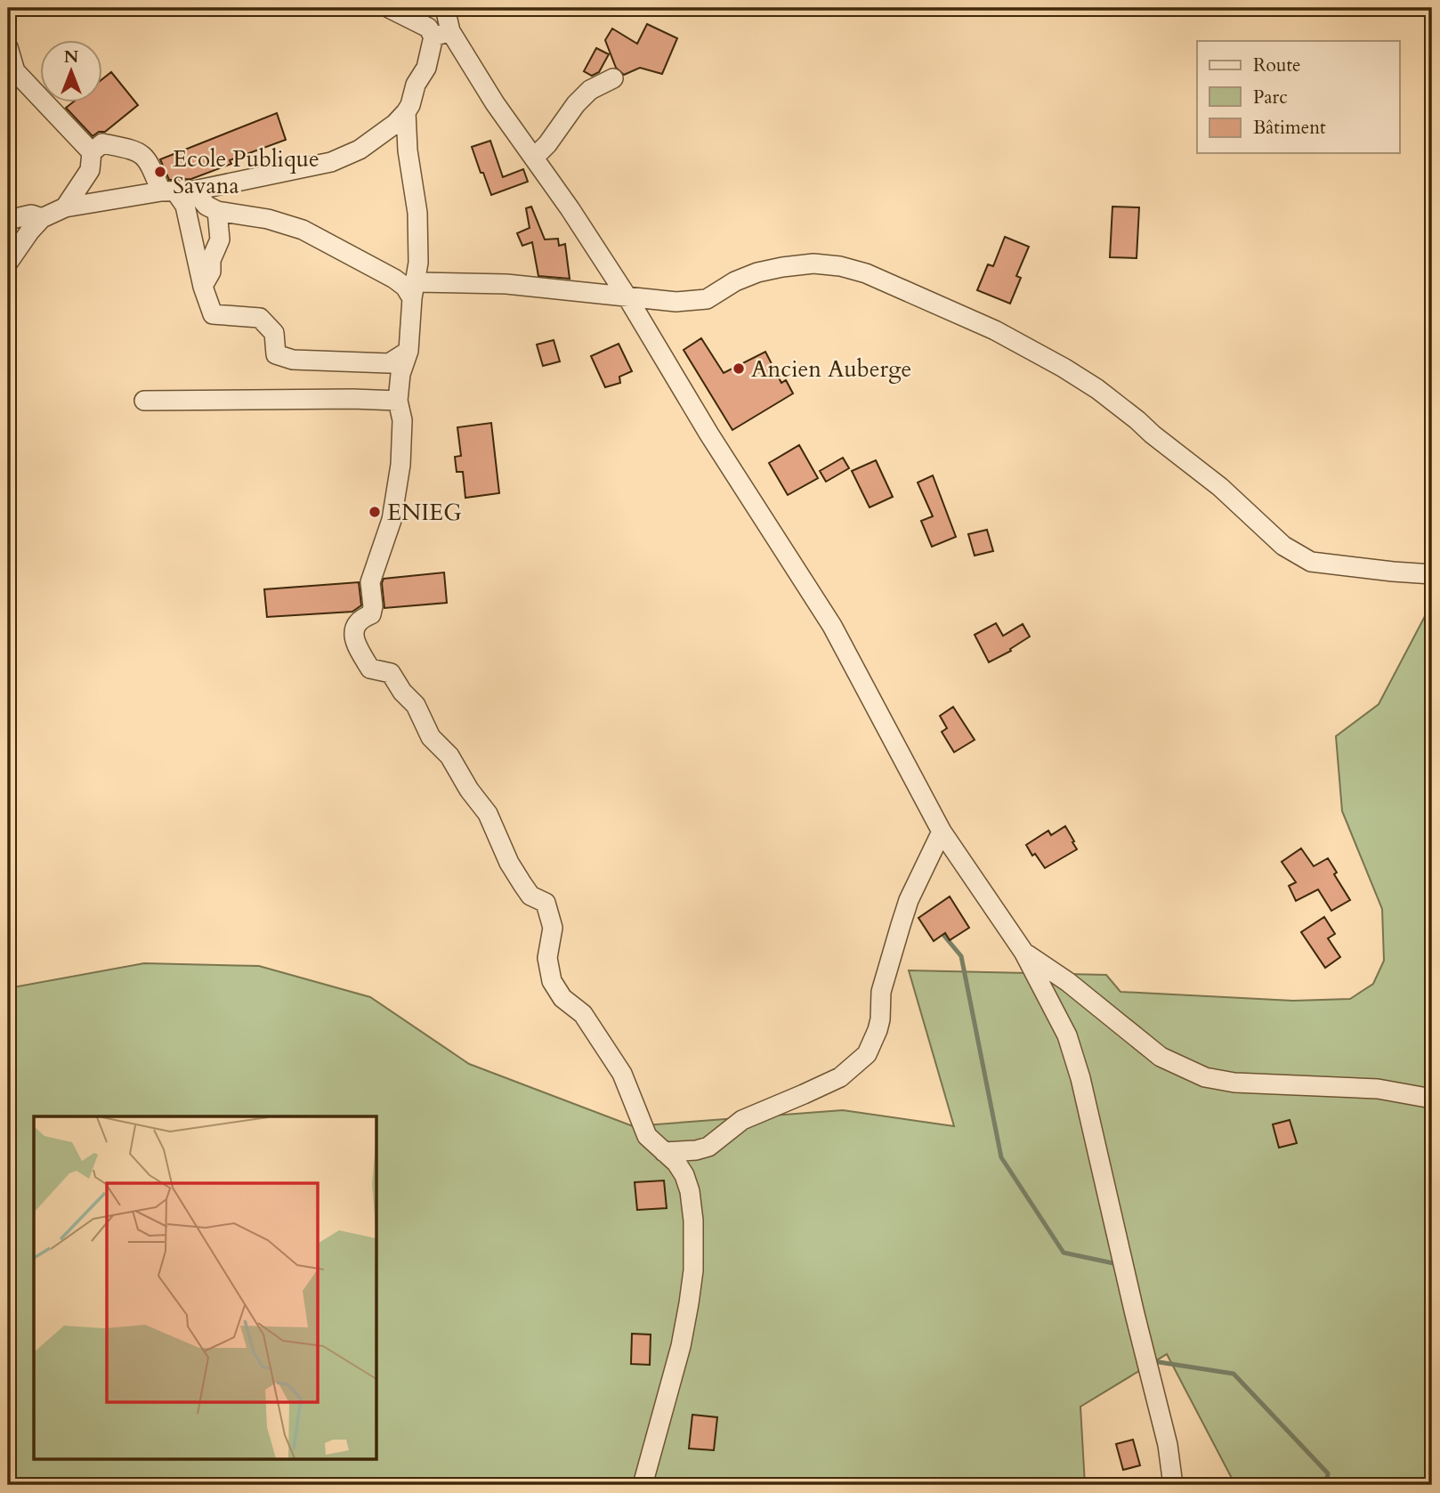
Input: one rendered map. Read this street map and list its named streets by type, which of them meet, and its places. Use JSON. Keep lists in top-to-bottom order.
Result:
{
  "places": ["Ecole Publique Savana", "Ancien Auberge", "ENIEG"],
  "legend": ["Route", "Parc", "Bâtiment"],
  "north": "top"
}
